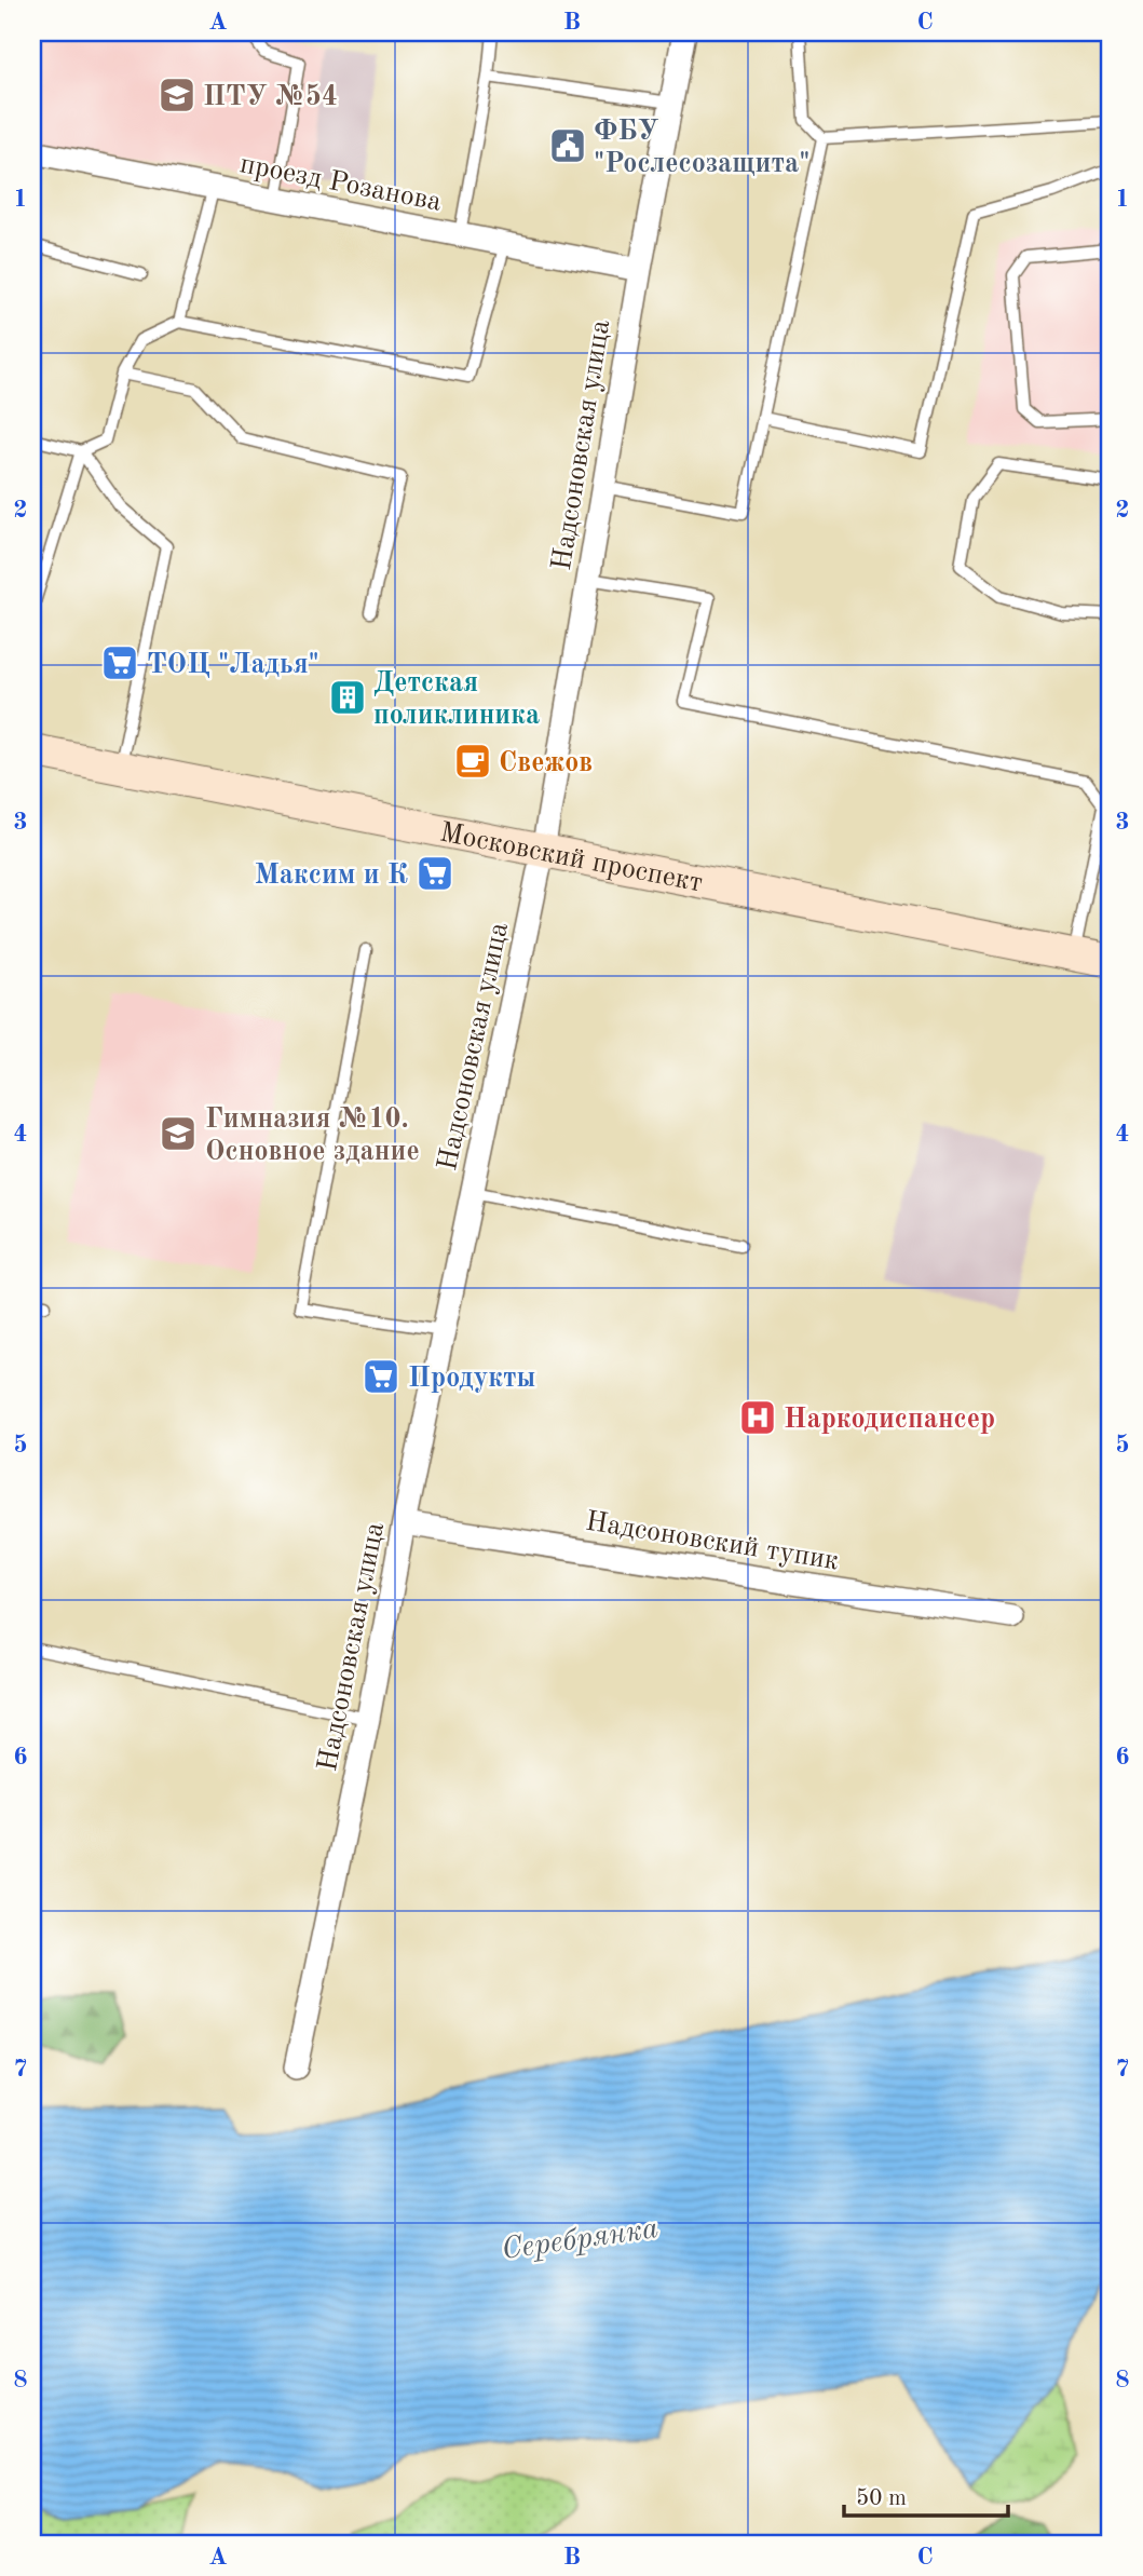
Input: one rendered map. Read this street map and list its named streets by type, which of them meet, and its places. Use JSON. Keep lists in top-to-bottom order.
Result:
{
  "streets": {
    "main road": ["Московский проспект"],
    "street": ["проезд Розанова", "Надсоновская улица", "Надсоновский тупик"]
  },
  "crossings": [
    ["проезд Розанова", "Надсоновская улица"],
    ["Надсоновская улица", "Московский проспект"],
    ["Надсоновская улица", "Надсоновский тупик"]
  ],
  "water": ["Серебрянка"],
  "places": {
    "school or university": ["ПТУ №54", "Гимназия №10. Основное здание"],
    "public building": ["ФБУ \"Рослесозащита\""],
    "supermarket": ["ТОЦ \"Ладья\"", "Максим и К", "Продукты"],
    "building": ["Детская поликлиника"],
    "cafe": ["Свежов"],
    "hospital": ["Наркодиспансер"]
  },
  "scale_bar": "50 m",
  "grid": {
    "columns": ["A", "B", "C"],
    "rows": [
      "1",
      "2",
      "3",
      "4",
      "5",
      "6",
      "7",
      "8"
    ]
  }
}
